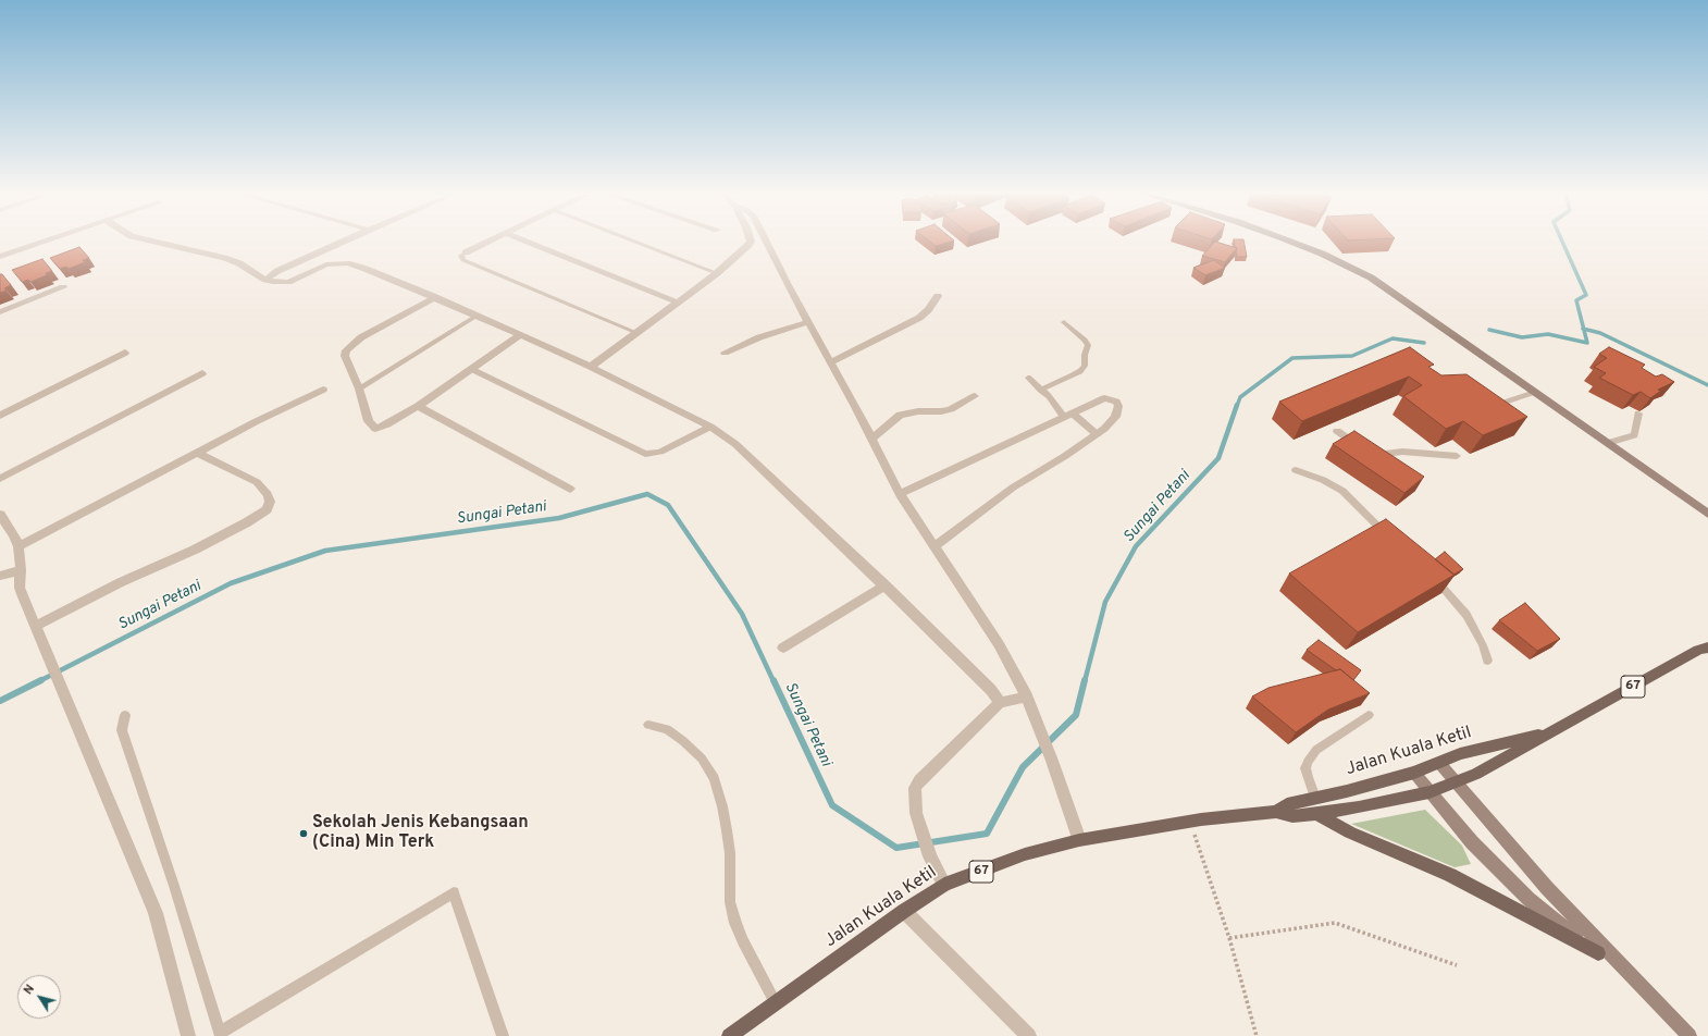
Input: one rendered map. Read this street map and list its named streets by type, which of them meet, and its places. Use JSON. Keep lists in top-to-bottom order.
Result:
{
  "streets": {
    "main road": ["67", "Jalan Kuala Ketil"]
  },
  "water": ["Sungai Petani"],
  "places": ["Sekolah Jenis Kebangsaan (Cina) Min Terk"],
  "north": "top left"
}
